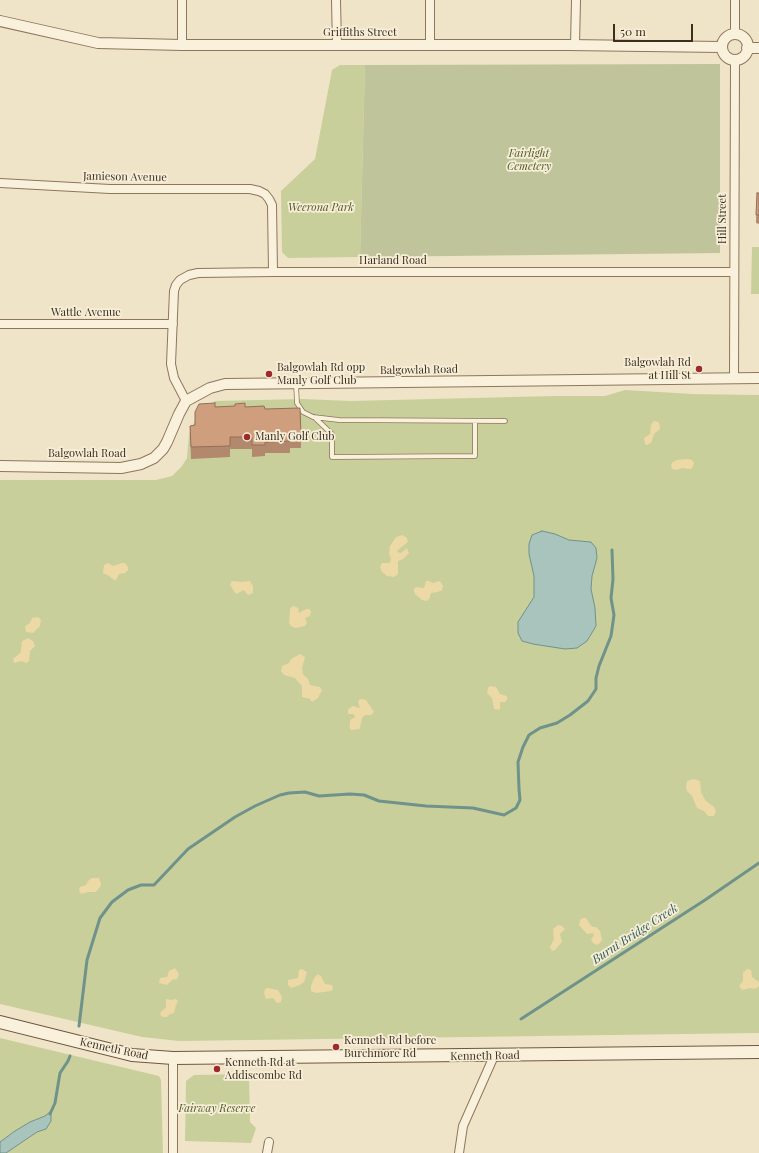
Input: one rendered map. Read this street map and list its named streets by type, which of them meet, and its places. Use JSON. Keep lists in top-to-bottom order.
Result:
{
  "streets": {
    "main road": ["Kenneth Road"],
    "street": [
      "Griffiths Street",
      "Jamieson Avenue",
      "Hill Street",
      "Harland Road",
      "Wattle Avenue",
      "Balgowlah Road"
    ]
  },
  "crossings": [
    ["Griffiths Street", "Hill Street"],
    ["Jamieson Avenue", "Harland Road"],
    ["Hill Street", "Harland Road"],
    ["Hill Street", "Balgowlah Road"],
    ["Harland Road", "Wattle Avenue"],
    ["Harland Road", "Balgowlah Road"]
  ],
  "water": ["Burnt Bridge Creek"],
  "parks": ["Fairlight Cemetery", "Weerona Park", "Fairway Reserve"],
  "places": [
    "Balgowlah Rd at Hill St",
    "Balgowlah Rd opp Manly Golf Club",
    "Manly Golf Club",
    "Kenneth Rd before Burchmore Rd",
    "Kenneth Rd at Addiscombe Rd"
  ],
  "scale_bar": "50 m"
}
